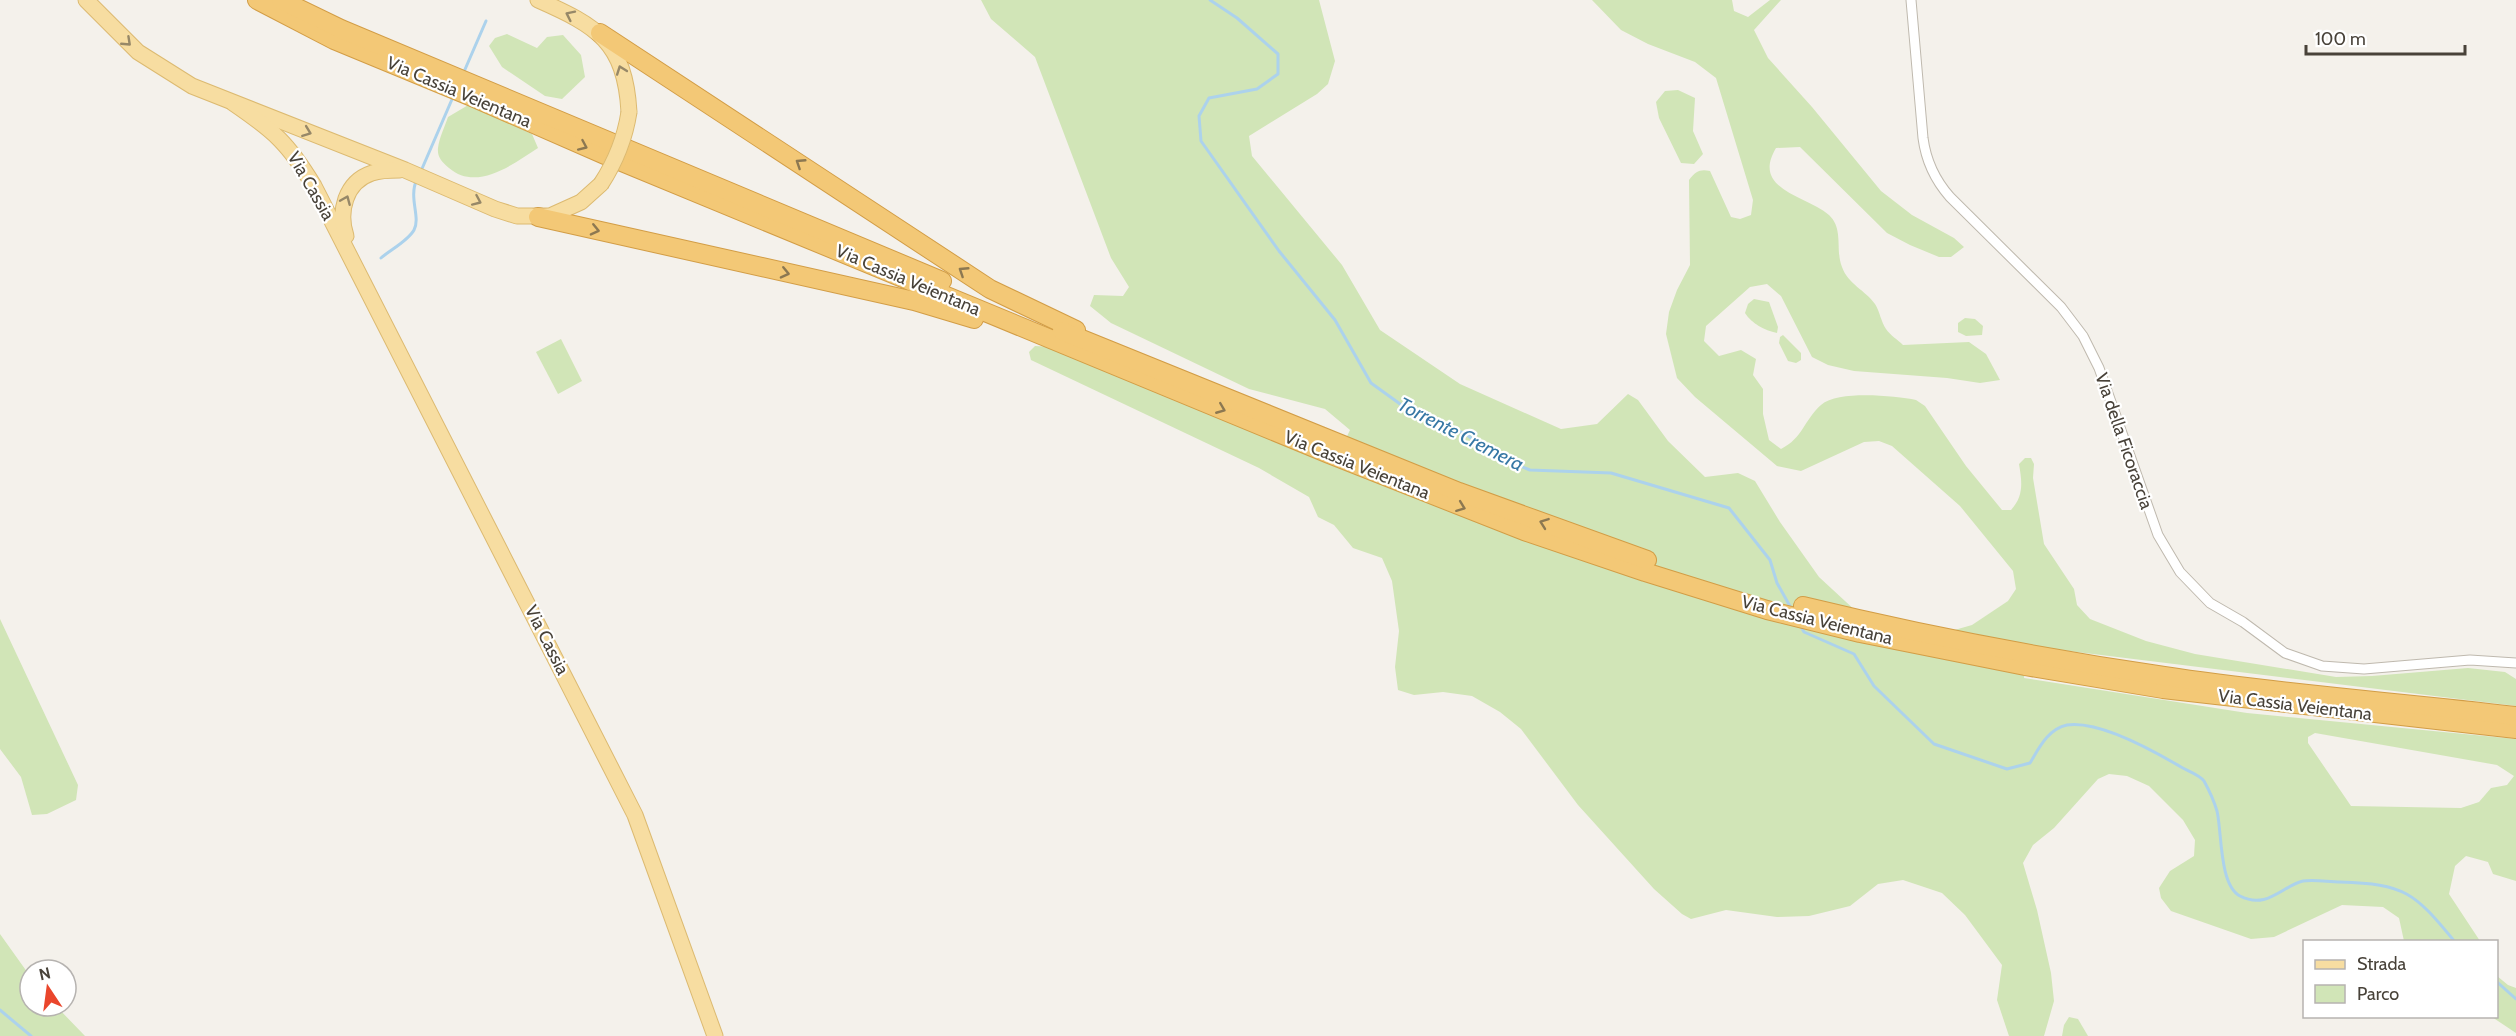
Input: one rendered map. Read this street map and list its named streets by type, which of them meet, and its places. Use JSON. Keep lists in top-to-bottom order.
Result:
{
  "streets": {
    "highway": ["Via Cassia Veientana"],
    "main road": ["Via Cassia"],
    "street": ["Via della Ficoraccia"]
  },
  "water": ["Torrente Cremera"],
  "legend": ["Strada", "Parco"],
  "scale_bar": "100 m",
  "north": "top"
}
